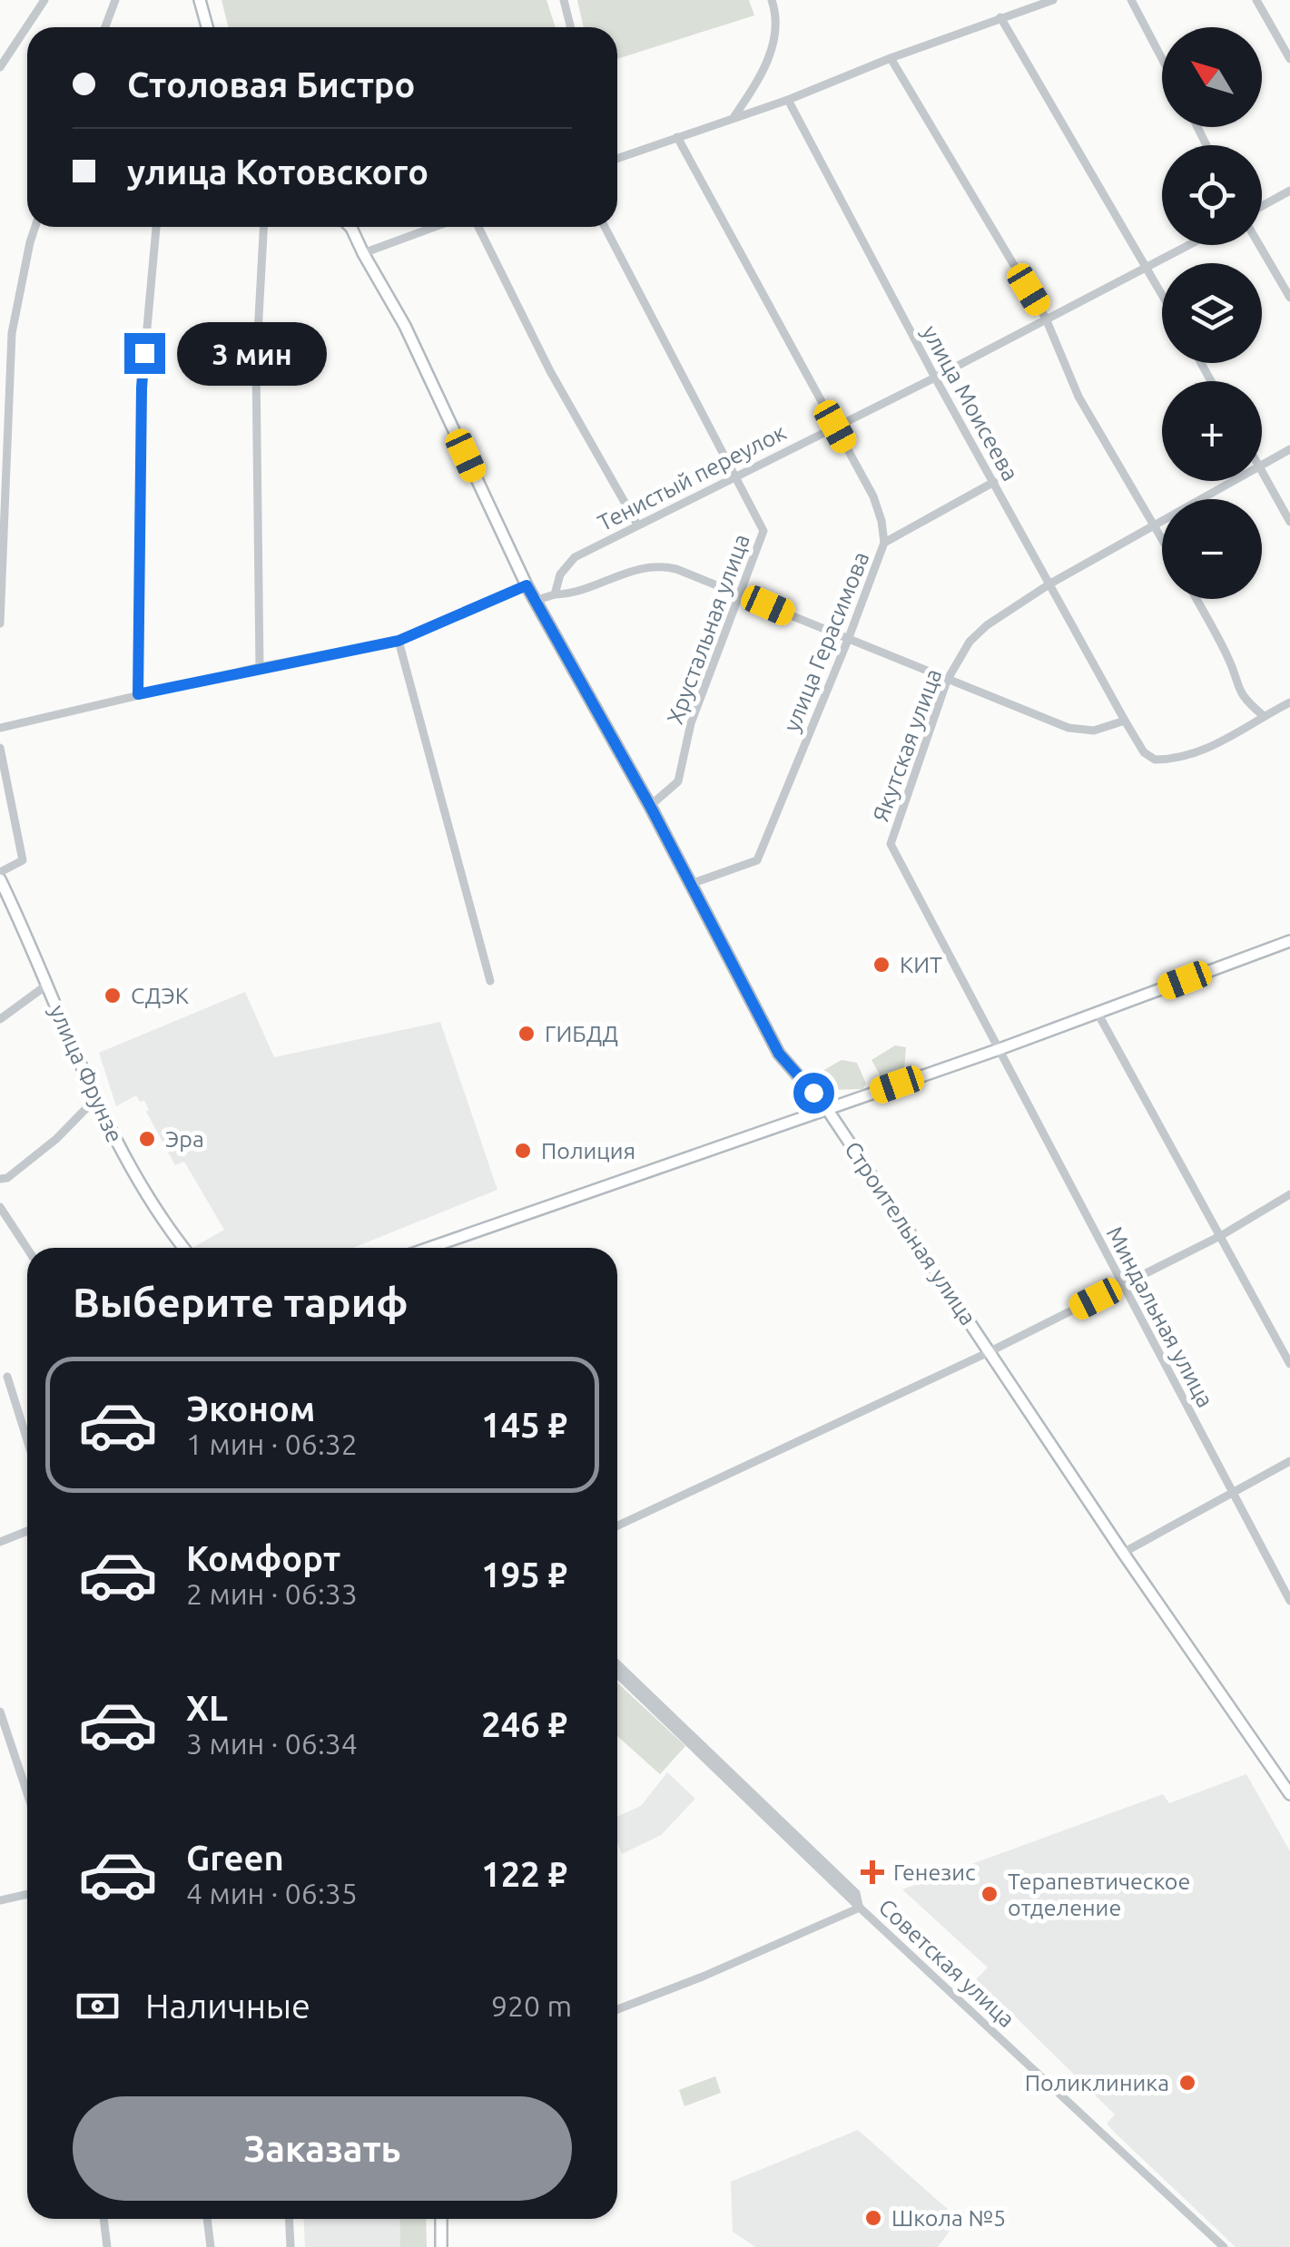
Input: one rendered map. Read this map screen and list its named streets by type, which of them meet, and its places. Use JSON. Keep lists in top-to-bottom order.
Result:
{
  "streets": {
    "main road": ["улица Фрунзе", "Строительная улица"],
    "street": [
      "улица Моисеева",
      "Тенистый переулок",
      "Хрустальная улица",
      "улица Герасимова",
      "Якутская улица",
      "Миндальная улица",
      "Советская улица"
    ]
  },
  "crossings": [
    ["улица Моисеева", "Тенистый переулок"],
    ["улица Моисеева", "Якутская улица"],
    ["Тенистый переулок", "Хрустальная улица"],
    ["Тенистый переулок", "улица Герасимова"],
    ["Хрустальная улица", "Строительная улица"],
    ["улица Герасимова", "Строительная улица"],
    ["Якутская улица", "Миндальная улица"]
  ],
  "places": {
    "other": [
      "КИТ",
      "СДЭК",
      "ГИБДД",
      "Эра",
      "Полиция",
      "Терапевтическое отделение",
      "Поликлиника",
      "Школа №5"
    ],
    "health": ["Генезис"]
  },
  "north": "top left",
  "page": {
    "map_buttons": ["+", "−"],
    "banner": ["Столовая Бистро", "улица Котовского"],
    "bubble": "3 мин",
    "heading": "Выберите тариф",
    "list": [
      {
        "name": "Эконом",
        "note": "1 мин · 06:32",
        "value": "145 ₽"
      },
      {
        "name": "Комфорт",
        "note": "2 мин · 06:33",
        "value": "195 ₽"
      },
      {
        "name": "XL",
        "note": "3 мин · 06:34",
        "value": "246 ₽"
      },
      {
        "name": "Green",
        "note": "4 мин · 06:35",
        "value": "122 ₽"
      }
    ],
    "pay": ["Наличные", "920 m"],
    "buttons": "Заказать"
  }
}
